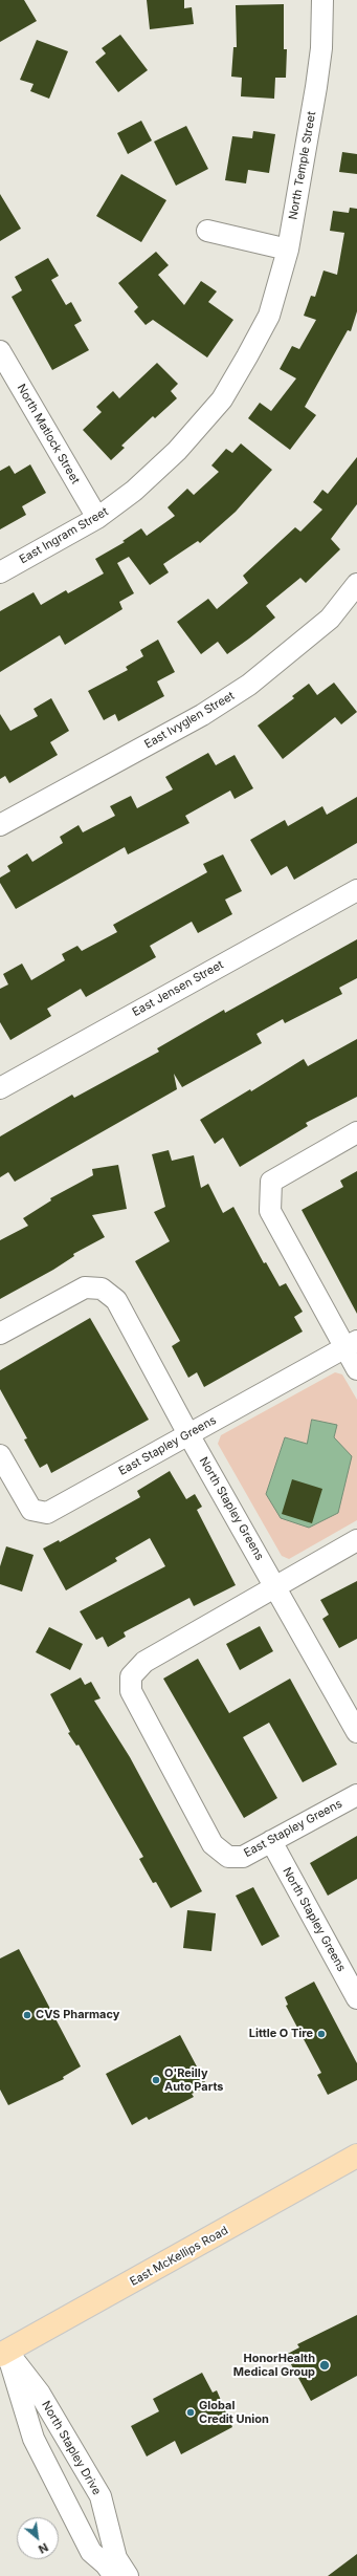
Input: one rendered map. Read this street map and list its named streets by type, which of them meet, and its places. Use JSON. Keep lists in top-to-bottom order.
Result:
{
  "streets": {
    "main road": ["East McKellips Road"],
    "street": [
      "North Temple Street",
      "North Matlock Street",
      "East Ingram Street",
      "East Ivyglen Street",
      "East Jensen Street",
      "East Stapley Greens",
      "North Stapley Greens",
      "North Stapley Drive"
    ]
  },
  "crossings": [
    ["North Temple Street", "East Ingram Street"],
    ["North Matlock Street", "East Ingram Street"],
    ["East Stapley Greens", "North Stapley Greens"],
    ["East McKellips Road", "North Stapley Drive"]
  ],
  "places": [
    "CVS Pharmacy",
    "Little O Tire",
    "O'Reilly Auto Parts",
    "HonorHealth Medical Group",
    "Global Credit Union"
  ],
  "north": "bottom right"
}
